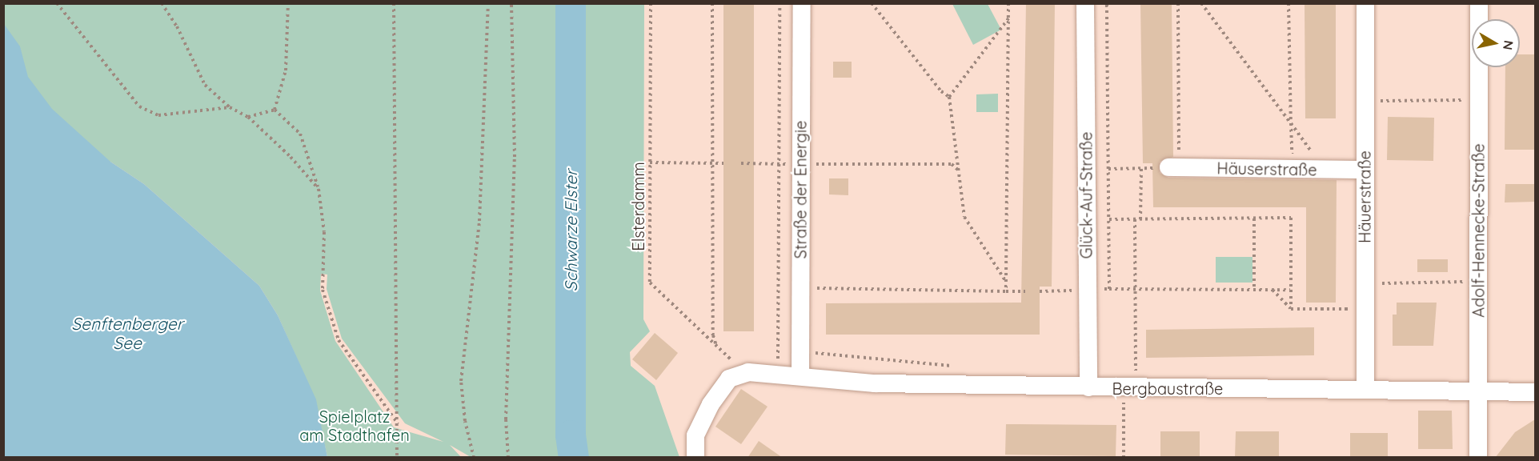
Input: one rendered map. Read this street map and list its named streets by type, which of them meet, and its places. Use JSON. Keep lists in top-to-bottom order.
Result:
{
  "streets": {
    "street": [
      "Häuserstraße",
      "Straße der Energie",
      "Glück-Auf-Straße",
      "Häuerstraße",
      "Adolf-Hennecke-Straße",
      "Bergbaustraße"
    ],
    "path": ["Elsterdamm"]
  },
  "crossings": [
    ["Häuserstraße", "Häuerstraße"],
    ["Straße der Energie", "Bergbaustraße"],
    ["Glück-Auf-Straße", "Bergbaustraße"],
    ["Häuerstraße", "Bergbaustraße"],
    ["Elsterdamm", "Bergbaustraße"],
    ["Adolf-Hennecke-Straße", "Bergbaustraße"]
  ],
  "water": ["Schwarze Elster", "Senftenberger See"],
  "parks": ["Spielplatz am Stadthafen"],
  "north": "right"
}
